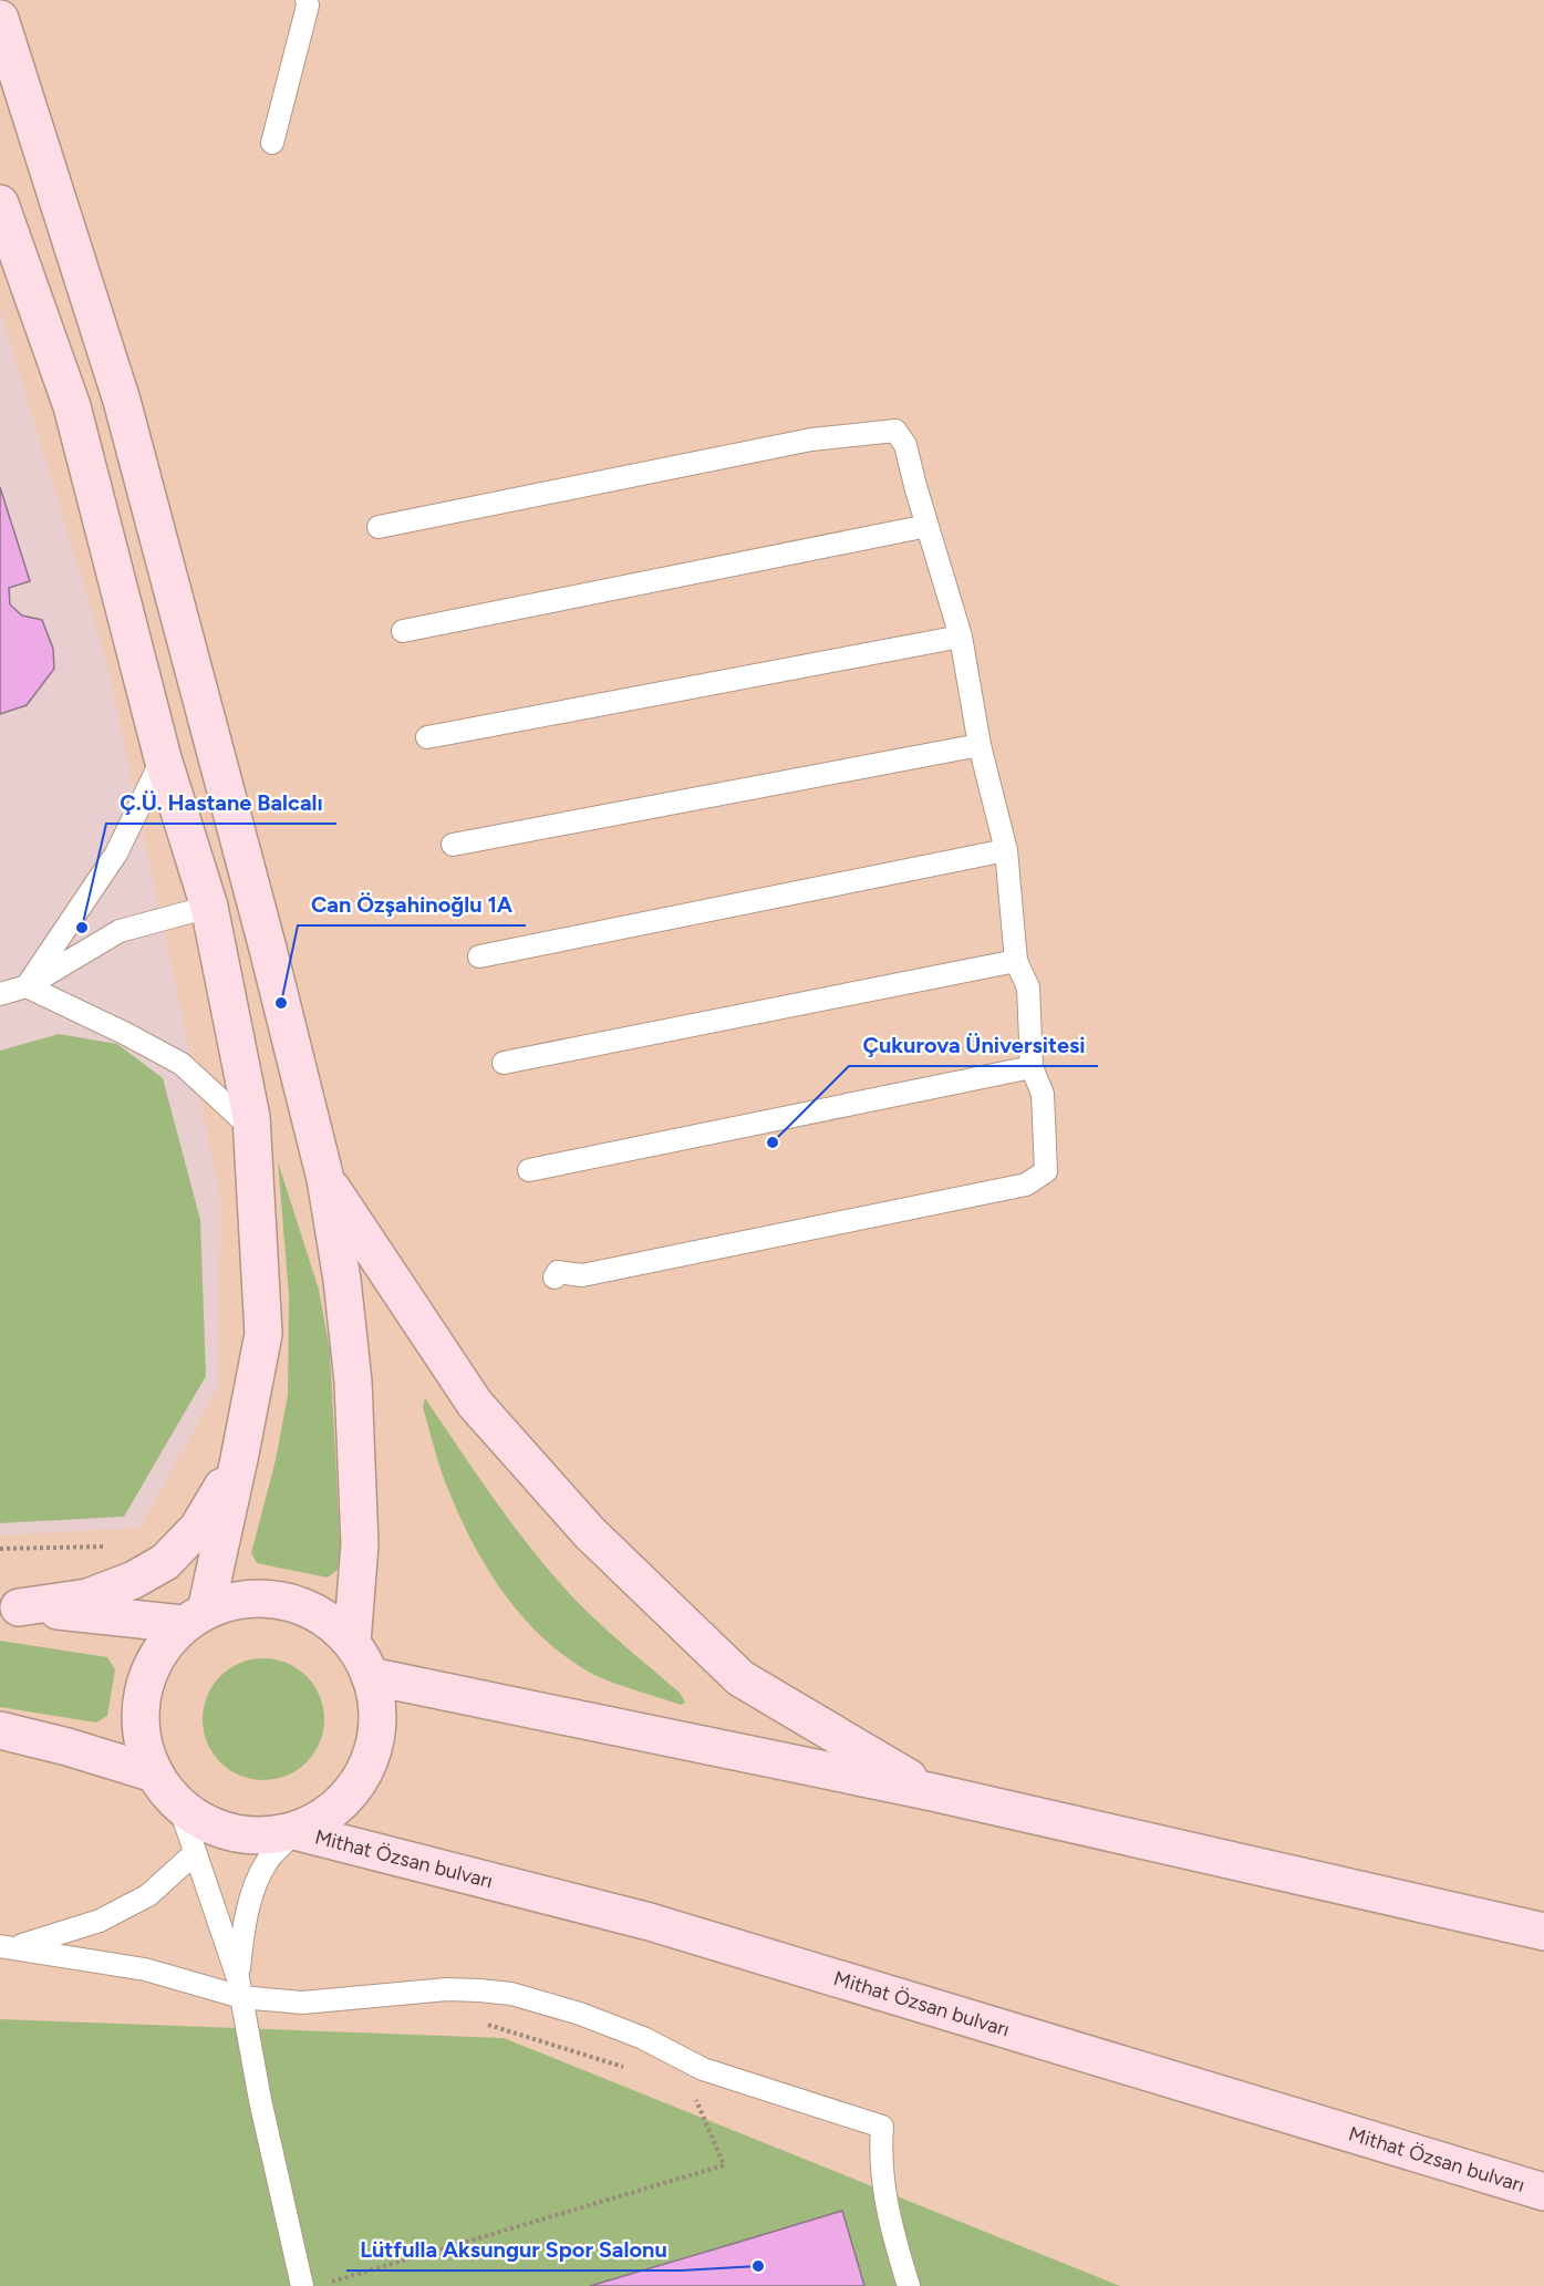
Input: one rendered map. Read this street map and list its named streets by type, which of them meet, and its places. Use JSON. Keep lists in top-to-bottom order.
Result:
{
  "streets": {
    "main road": ["Mithat Özsan bulvarı"]
  },
  "places": [
    "Ç.Ü. Hastane Balcalı",
    "Can Özşahi̇noğlu 1A",
    "Çukurova Üniversitesi",
    "Lütfulla Aksungur Spor Salonu"
  ]
}
